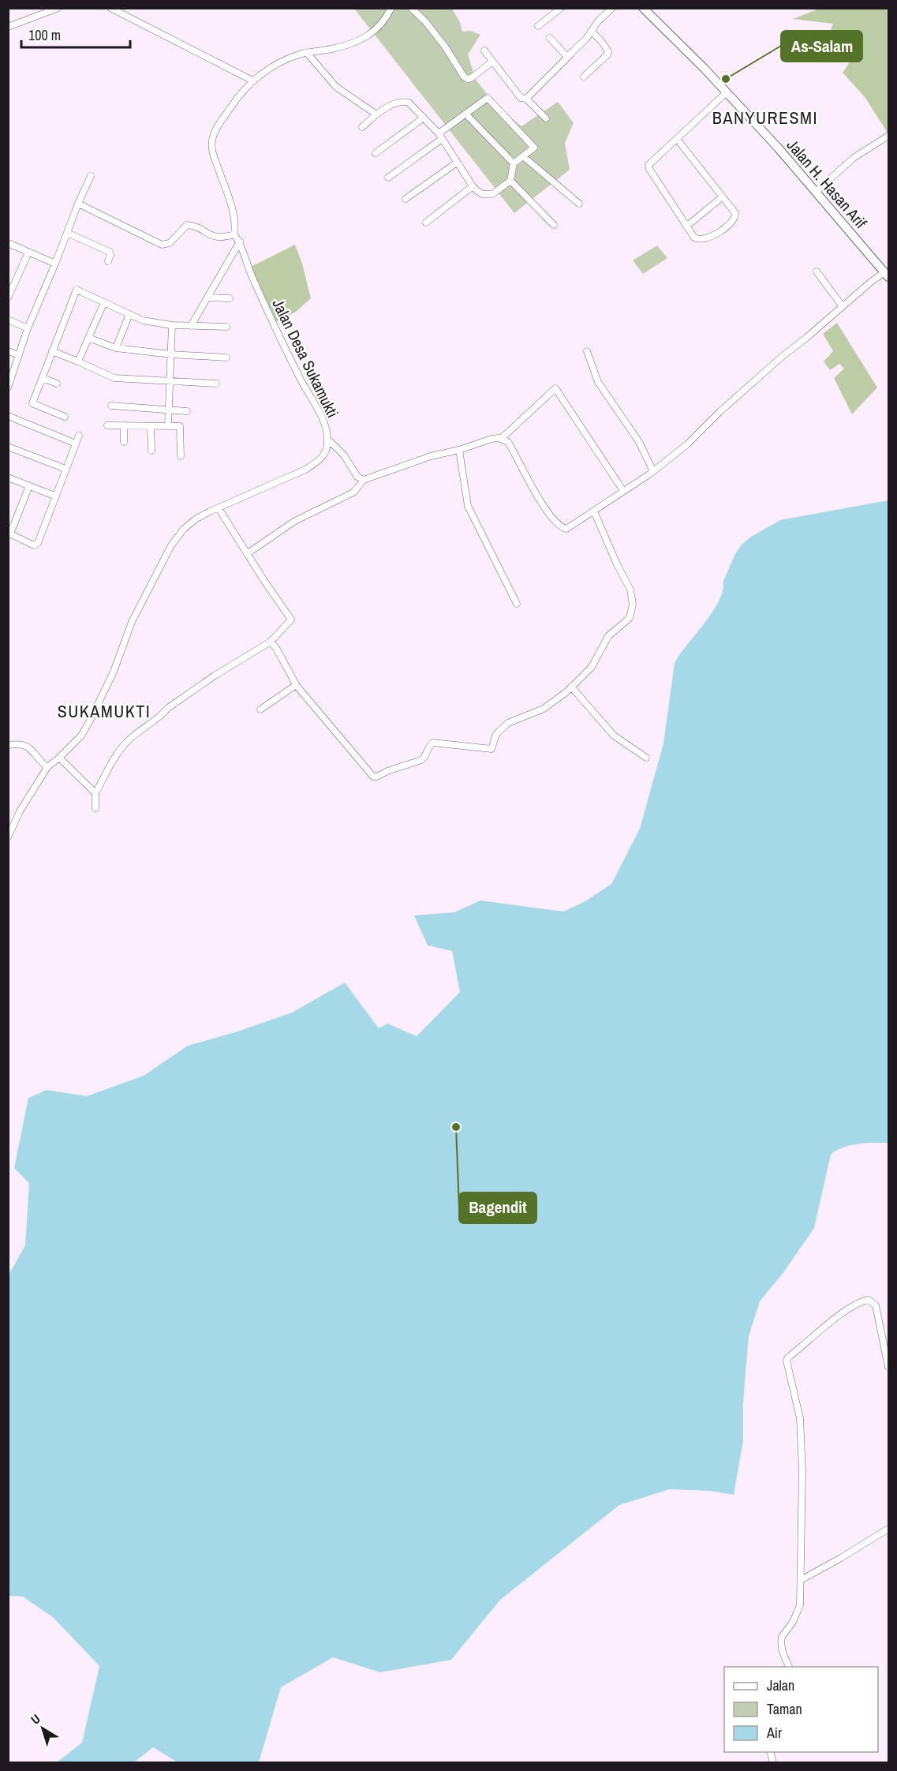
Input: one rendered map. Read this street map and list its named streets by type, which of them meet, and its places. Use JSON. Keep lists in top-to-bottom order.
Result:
{
  "streets": {
    "main road": ["Jalan H. Hasan Arif"],
    "street": ["Jalan Desa Sukamukti"]
  },
  "districts": ["BANYURESMI", "SUKAMUKTI"],
  "places": ["As-Salam", "Bagendit"],
  "legend": ["Jalan", "Taman", "Air"],
  "scale_bar": "100 m",
  "north": "top left"
}
